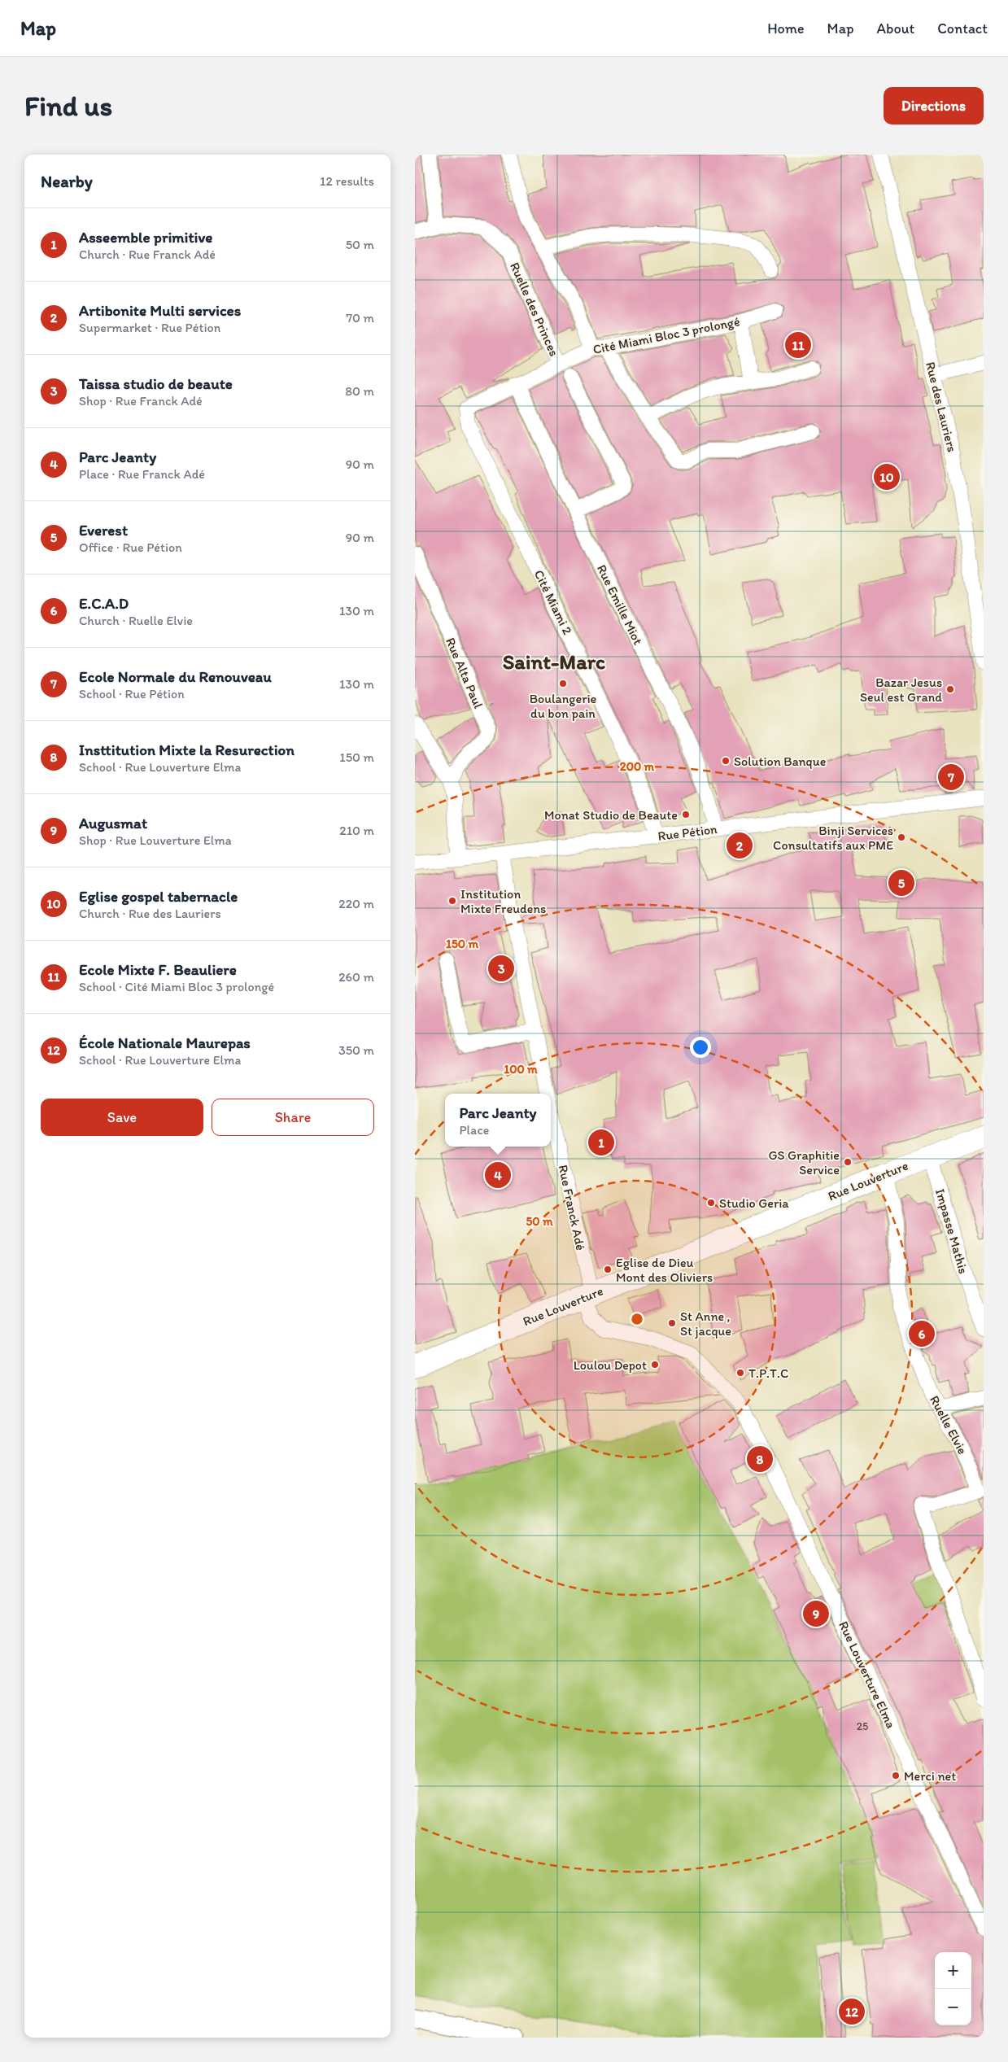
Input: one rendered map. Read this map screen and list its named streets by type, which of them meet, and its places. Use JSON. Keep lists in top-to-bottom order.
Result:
{
  "streets": {
    "main road": ["Rue Louverture"],
    "street": [
      "Ruelle des Princes",
      "Cité Miami Bloc 3 prolongé",
      "Rue des Lauriers",
      "Cité Miami 2",
      "Rue Emille Miot",
      "Rue Alta Paul",
      "Rue Pétion",
      "Rue Franck Adé",
      "Impasse Mathis",
      "Ruelle Elvie",
      "Rue Louverture Elma"
    ]
  },
  "crossings": [
    ["Ruelle des Princes", "Cité Miami Bloc 3 prolongé"],
    ["Ruelle des Princes", "Cité Miami 2"],
    ["Ruelle des Princes", "Rue Emille Miot"],
    ["Cité Miami 2", "Rue Pétion"],
    ["Rue Emille Miot", "Rue Pétion"],
    ["Rue Pétion", "Rue Franck Adé"],
    ["Rue Louverture", "Rue Franck Adé"],
    ["Rue Louverture", "Impasse Mathis"],
    ["Rue Louverture", "Ruelle Elvie"],
    ["Rue Louverture", "Rue Louverture Elma"],
    ["Rue Franck Adé", "Rue Louverture Elma"]
  ],
  "districts": ["Saint-Marc"],
  "places": [
    "Boulangerie du bon pain",
    "Bazar Jesus Seul est Grand",
    "Solution Banque",
    "Monat Studio de Beaute",
    "Binji Services Consultatifs aux PME",
    "Institution Mixte Freudens",
    "GS Graphitie Service",
    "Studio Geria",
    "Eglise de Dieu Mont des Oliviers",
    "St Anne , St jacque",
    "Loulou Depot",
    "T.P.T.C",
    "Merci net"
  ],
  "house_numbers": ["25"],
  "page": {
    "header": "Map",
    "nav": [
      "Home",
      "Map",
      "About",
      "Contact"
    ],
    "buttons": [
      "Directions",
      ["Save", "Share"]
    ],
    "title": "Find us",
    "heading": ["Nearby", "12 results"],
    "list": [
      {
        "mark": "1",
        "name": "Asseemble primitive",
        "note": "Church · Rue Franck Adé",
        "value": "50 m"
      },
      {
        "mark": "2",
        "name": "Artibonite Multi services",
        "note": "Supermarket · Rue Pétion",
        "value": "70 m"
      },
      {
        "mark": "3",
        "name": "Taissa studio de beaute",
        "note": "Shop · Rue Franck Adé",
        "value": "80 m"
      },
      {
        "mark": "4",
        "name": "Parc Jeanty",
        "note": "Place · Rue Franck Adé",
        "value": "90 m"
      },
      {
        "mark": "5",
        "name": "Everest",
        "note": "Office · Rue Pétion",
        "value": "90 m"
      },
      {
        "mark": "6",
        "name": "E.C.A.D",
        "note": "Church · Ruelle Elvie",
        "value": "130 m"
      },
      {
        "mark": "7",
        "name": "Ecole Normale du Renouveau",
        "note": "School · Rue Pétion",
        "value": "130 m"
      },
      {
        "mark": "8",
        "name": "Insttitution Mixte la Resurection",
        "note": "School · Rue Louverture Elma",
        "value": "150 m"
      },
      {
        "mark": "9",
        "name": "Augusmat",
        "note": "Shop · Rue Louverture Elma",
        "value": "210 m"
      },
      {
        "mark": "10",
        "name": "Eglise gospel tabernacle",
        "note": "Church · Rue des Lauriers",
        "value": "220 m"
      },
      {
        "mark": "11",
        "name": "Ecole Mixte F. Beauliere",
        "note": "School · Cité Miami Bloc 3 prolongé",
        "value": "260 m"
      },
      {
        "mark": "12",
        "name": "École Nationale Maurepas",
        "note": "School · Rue Louverture Elma",
        "value": "350 m"
      }
    ],
    "pins": [
      "11",
      "10",
      "7",
      "2",
      "5",
      "3",
      "1",
      "4",
      "6",
      "8",
      "9",
      "12"
    ],
    "popup": ["Parc Jeanty", "Place"],
    "map_buttons": ["+", "−"]
  },
  "rings": [
    "200 m",
    "150 m",
    "100 m",
    "50 m"
  ]
}
